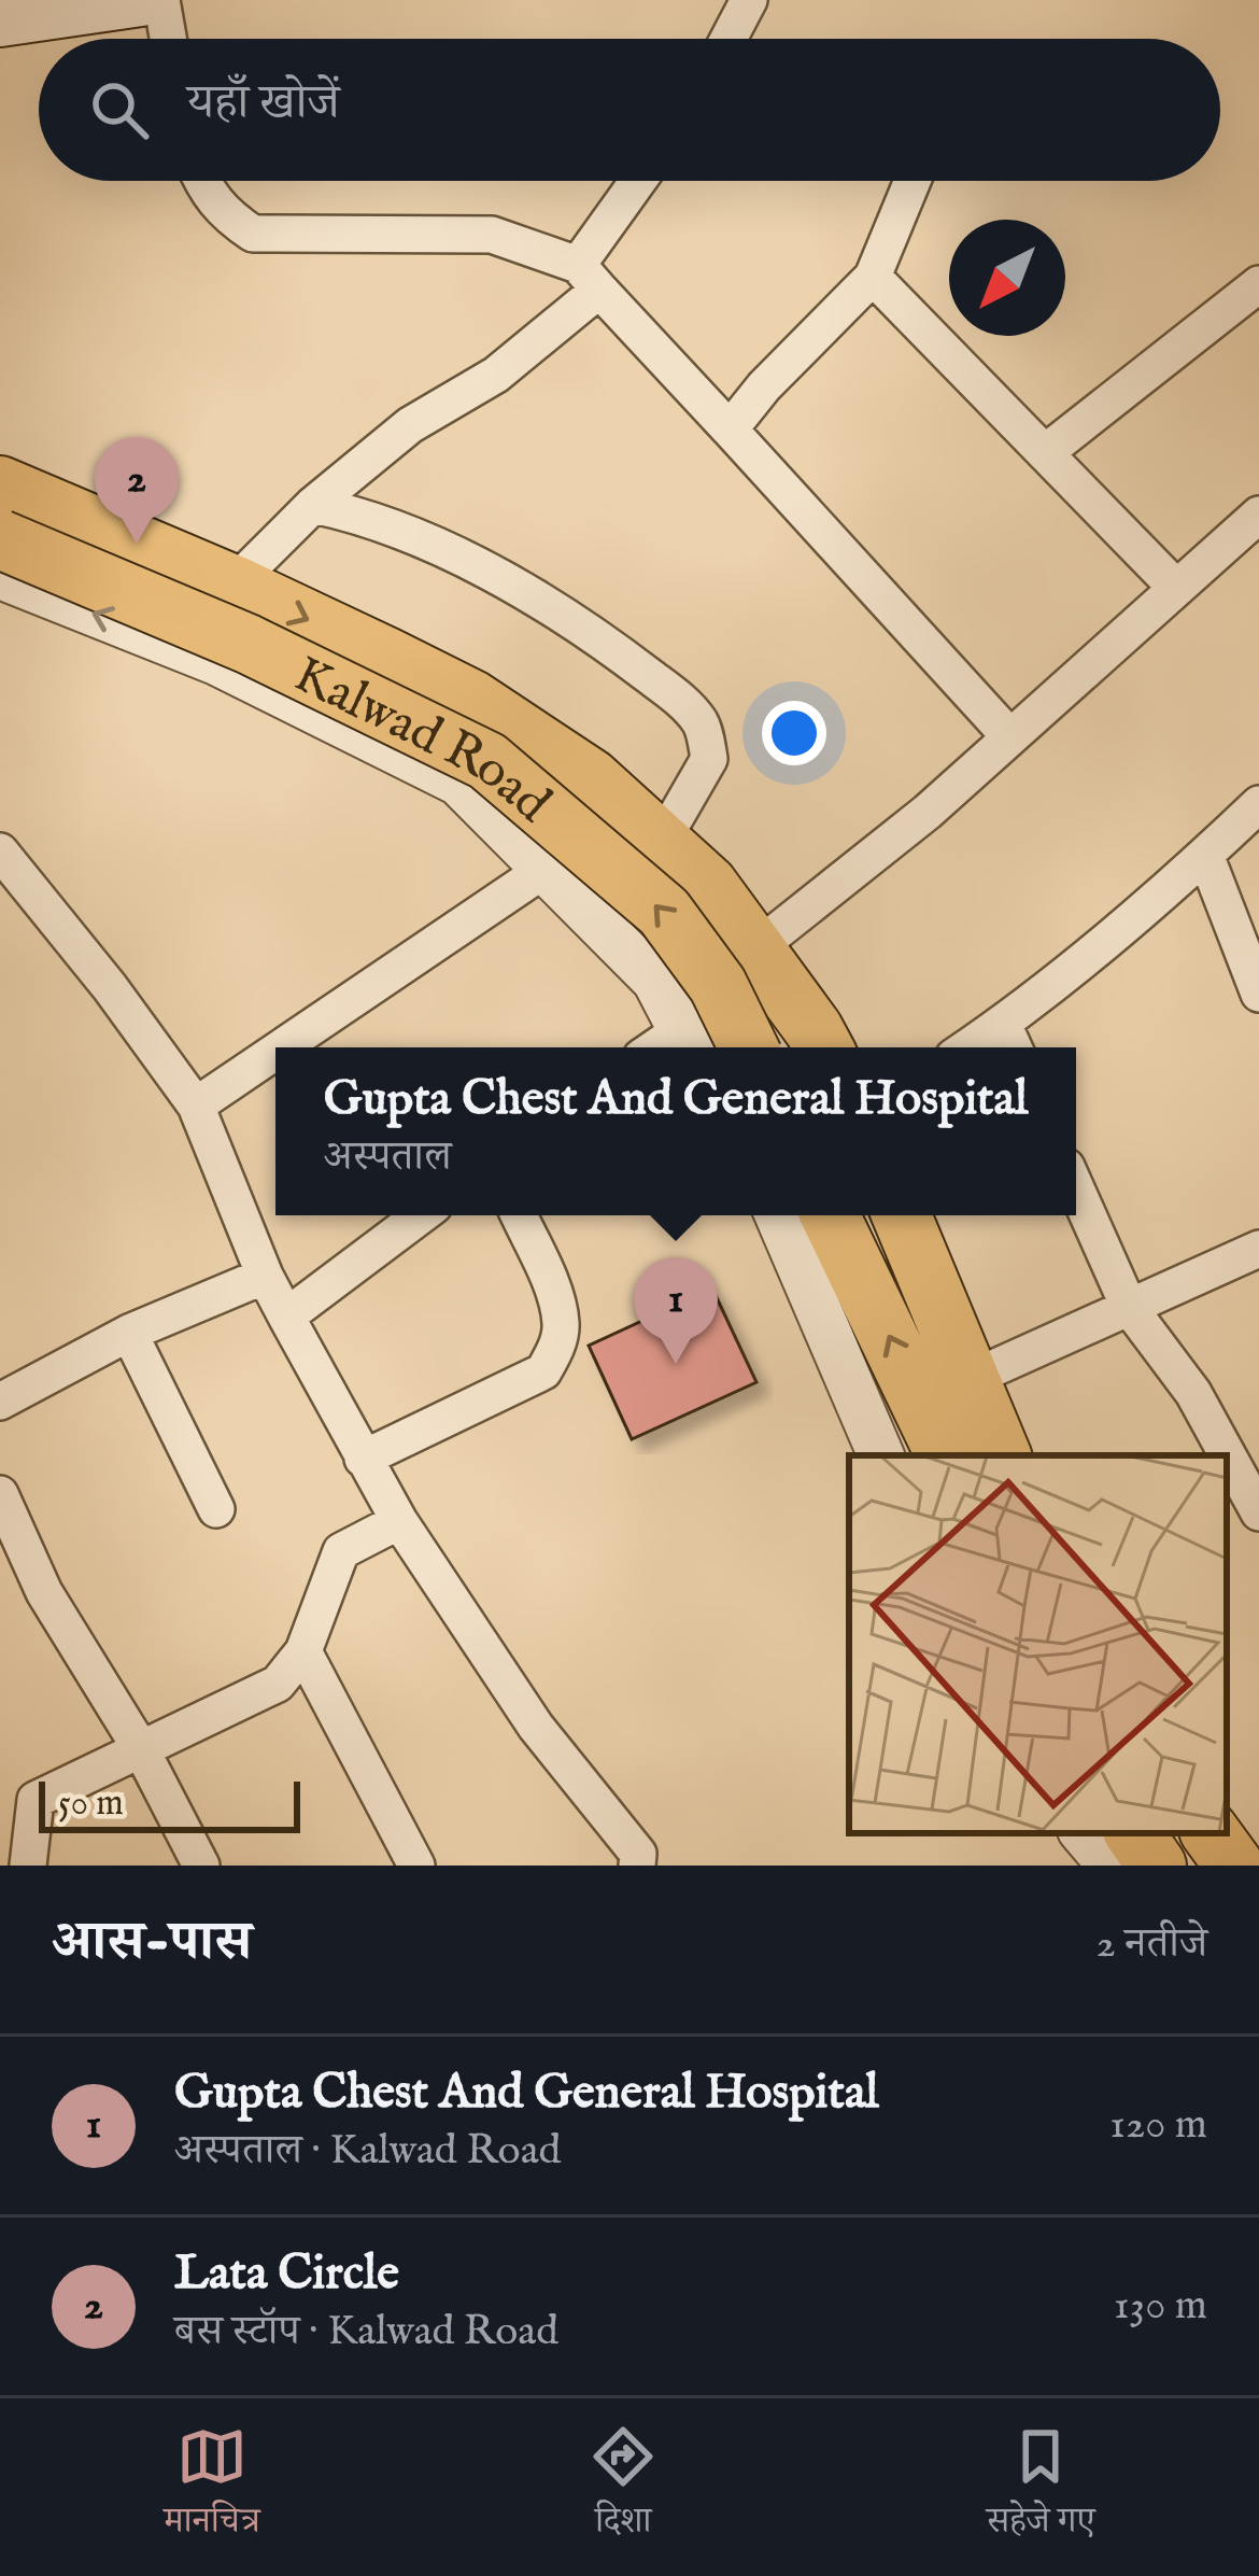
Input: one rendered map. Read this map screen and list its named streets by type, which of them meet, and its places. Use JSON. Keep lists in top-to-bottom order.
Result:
{
  "streets": {
    "main road": ["Kalwad Road"]
  },
  "scale_bar": "50 m",
  "north": "bottom left",
  "page": {
    "search": "यहाँ खोजें",
    "pins": ["2", "1"],
    "popup": ["Gupta Chest And General Hospital", "अस्पताल"],
    "scale": "50 m",
    "heading": ["आस-पास", "2 नतीजे"],
    "list": [
      {
        "mark": "1",
        "name": "Gupta Chest And General Hospital",
        "note": "अस्पताल · Kalwad Road",
        "value": "120 m"
      },
      {
        "mark": "2",
        "name": "Lata Circle",
        "note": "बस स्टॉप · Kalwad Road",
        "value": "130 m"
      }
    ],
    "nav": ["मानचित्र", "दिशा", "सहेजे गए"]
  }
}
